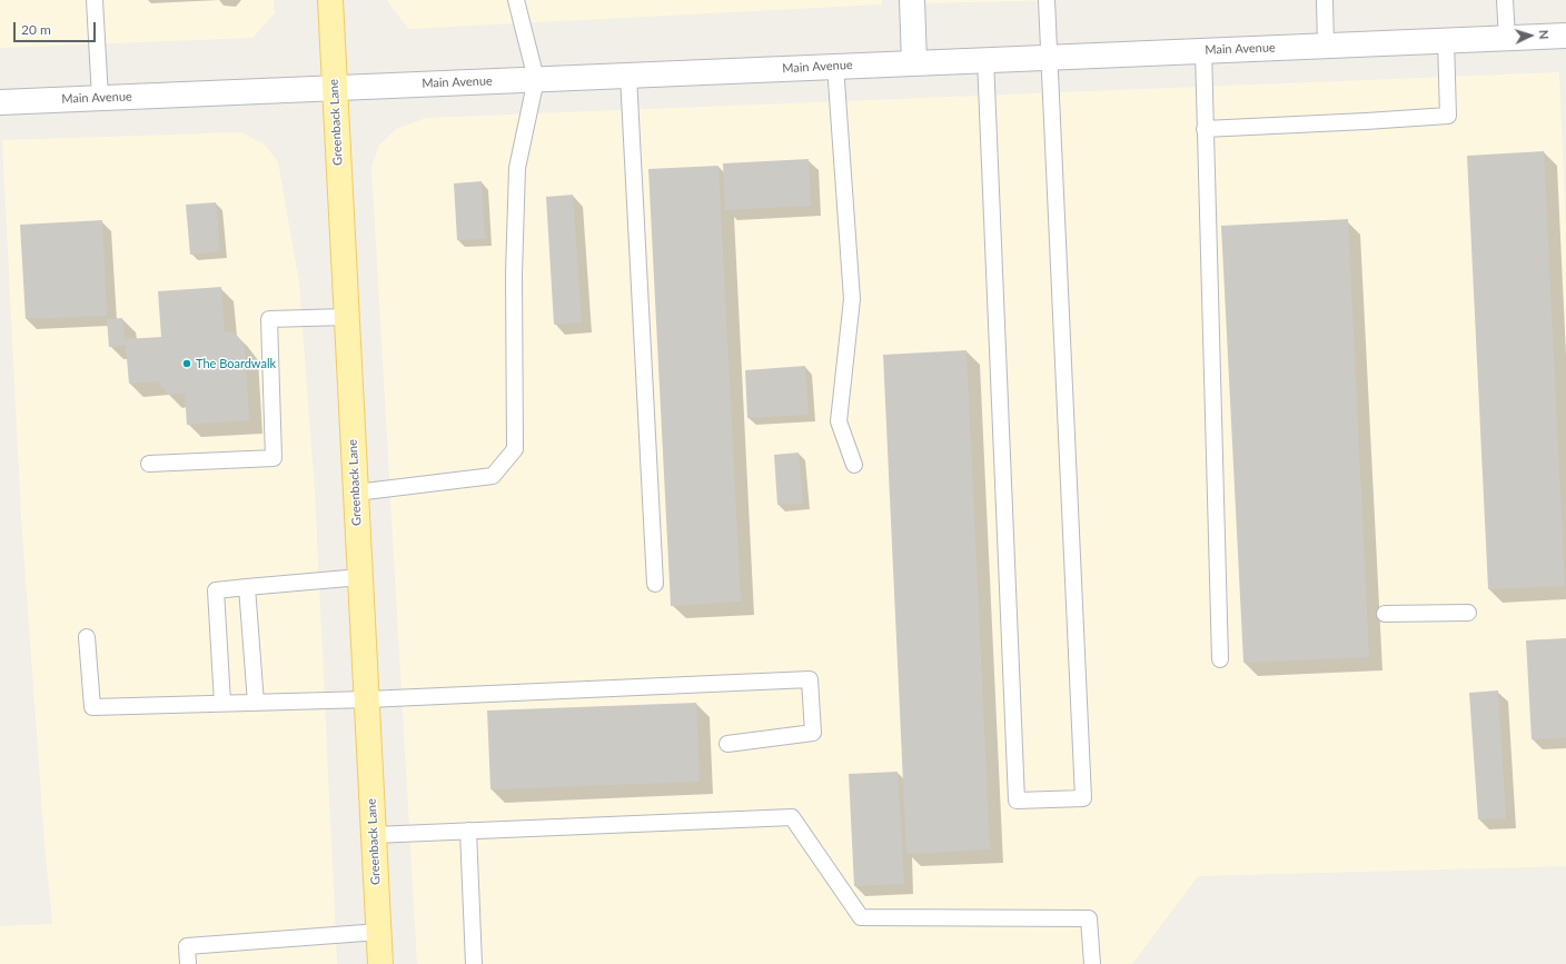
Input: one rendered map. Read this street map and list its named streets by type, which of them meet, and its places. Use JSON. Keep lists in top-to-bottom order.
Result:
{
  "streets": {
    "main road": ["Greenback Lane"],
    "street": ["Main Avenue"]
  },
  "crossings": [
    ["Main Avenue", "Greenback Lane"]
  ],
  "places": ["The Boardwalk"],
  "scale_bar": "20 m",
  "north": "right"
}
